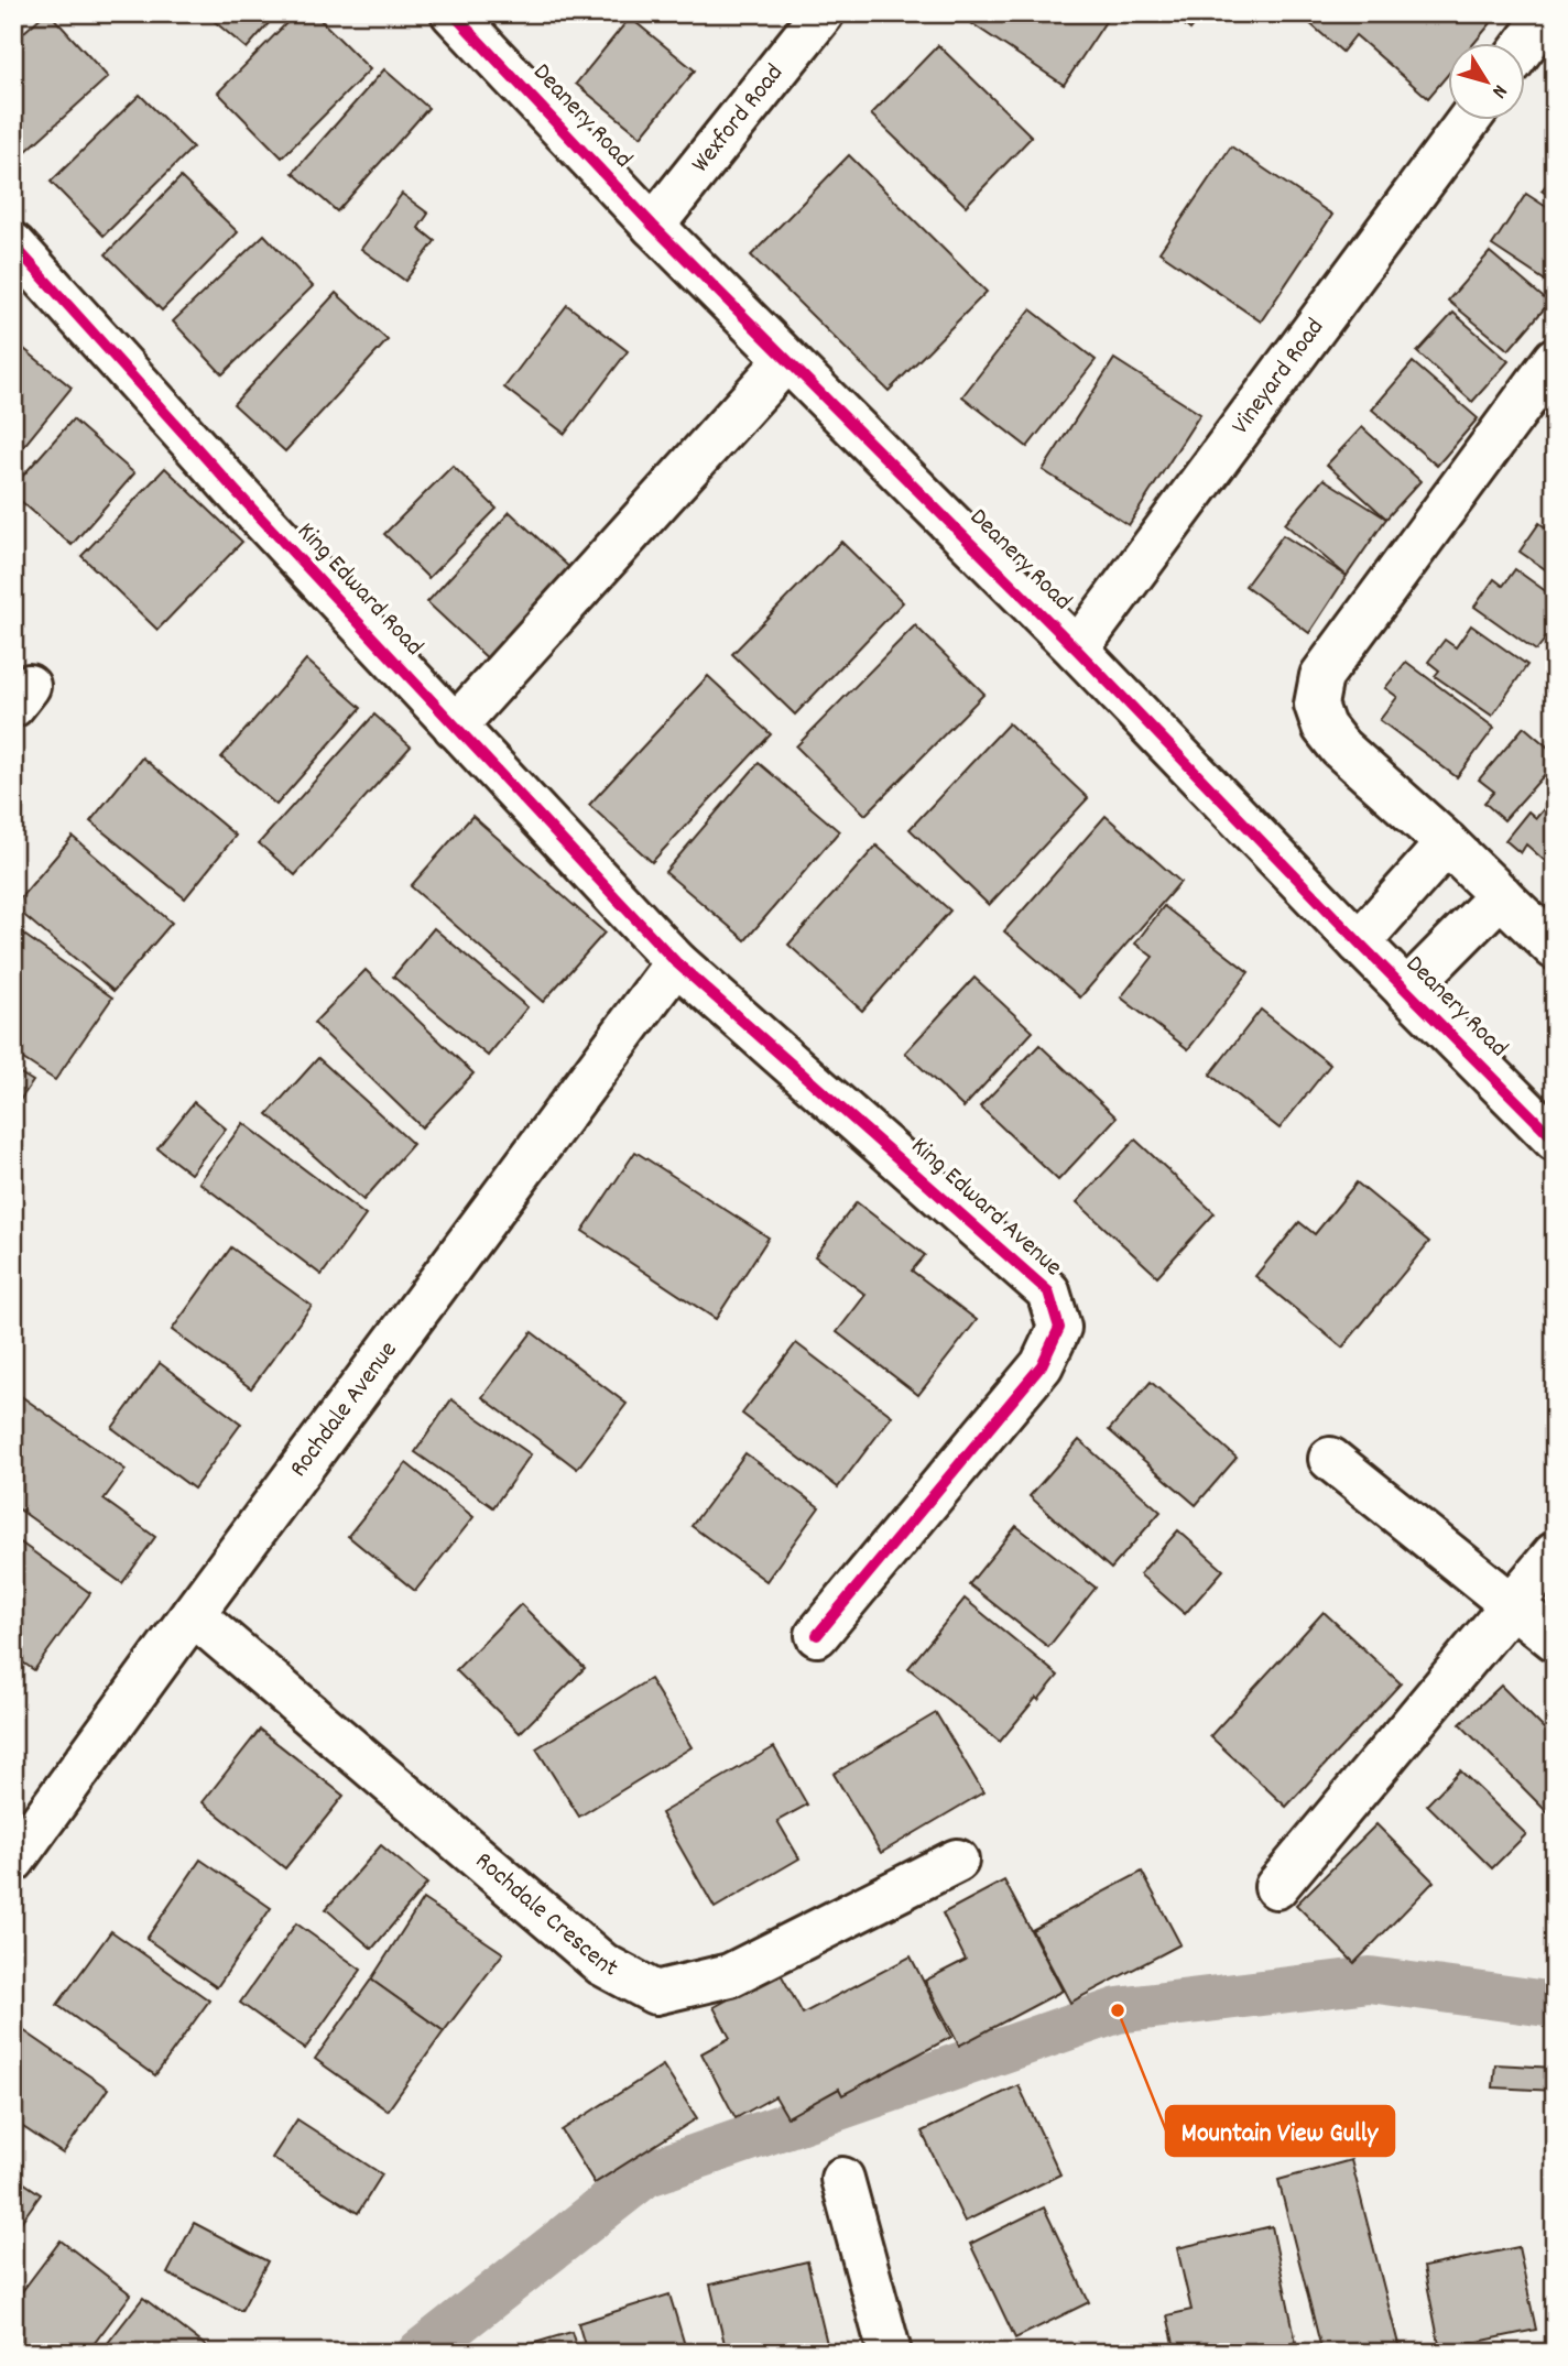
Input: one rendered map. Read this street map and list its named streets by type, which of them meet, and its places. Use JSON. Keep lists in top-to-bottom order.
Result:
{
  "streets": {
    "street": [
      "Deanery Road",
      "Wexford Road",
      "Vineyard Road",
      "King Edward Road",
      "King Edward Avenue",
      "Rochdale Avenue",
      "Rochdale Crescent"
    ]
  },
  "crossings": [
    ["Deanery Road", "Wexford Road"],
    ["Deanery Road", "Vineyard Road"],
    ["King Edward Road", "King Edward Avenue"],
    ["King Edward Road", "Rochdale Avenue"],
    ["King Edward Avenue", "Rochdale Avenue"],
    ["Rochdale Avenue", "Rochdale Crescent"]
  ],
  "places": ["Mountain View Gully"],
  "north": "bottom right"
}
